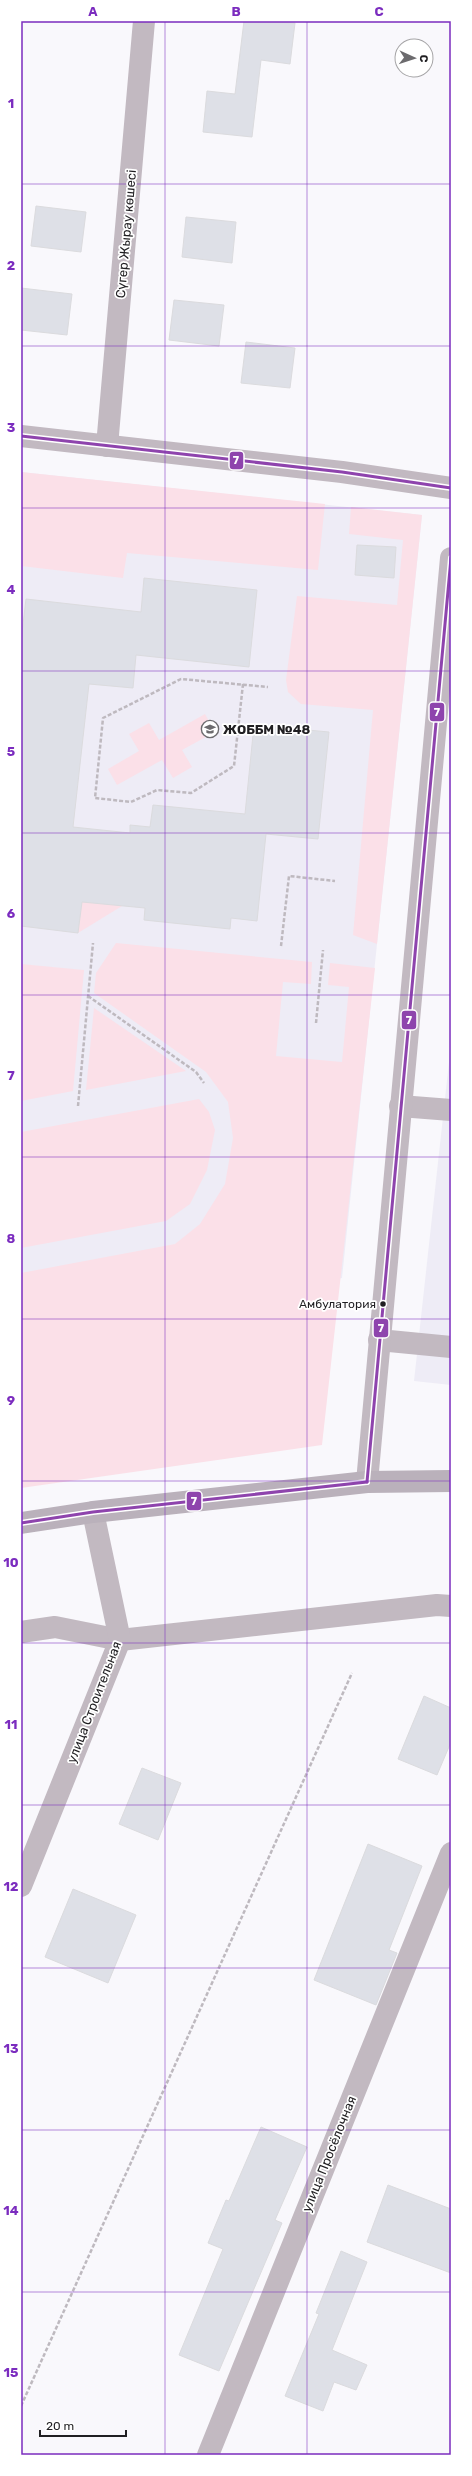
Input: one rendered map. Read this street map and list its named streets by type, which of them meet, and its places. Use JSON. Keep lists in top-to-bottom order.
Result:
{
  "streets": {
    "street": ["Сүгер Жырау көшесі", "улица Строительная", "улица Просёлочная"]
  },
  "places": {
    "school or university": ["ЖОББМ №48"],
    "other": ["Амбулатория"]
  },
  "lines": ["transit line 7"],
  "scale_bar": "20 m",
  "north": "right",
  "grid": {
    "columns": ["A", "B", "C"],
    "rows": [
      "1",
      "2",
      "3",
      "4",
      "5",
      "6",
      "7",
      "8",
      "9",
      "10",
      "11",
      "12",
      "13",
      "14",
      "15"
    ]
  }
}
